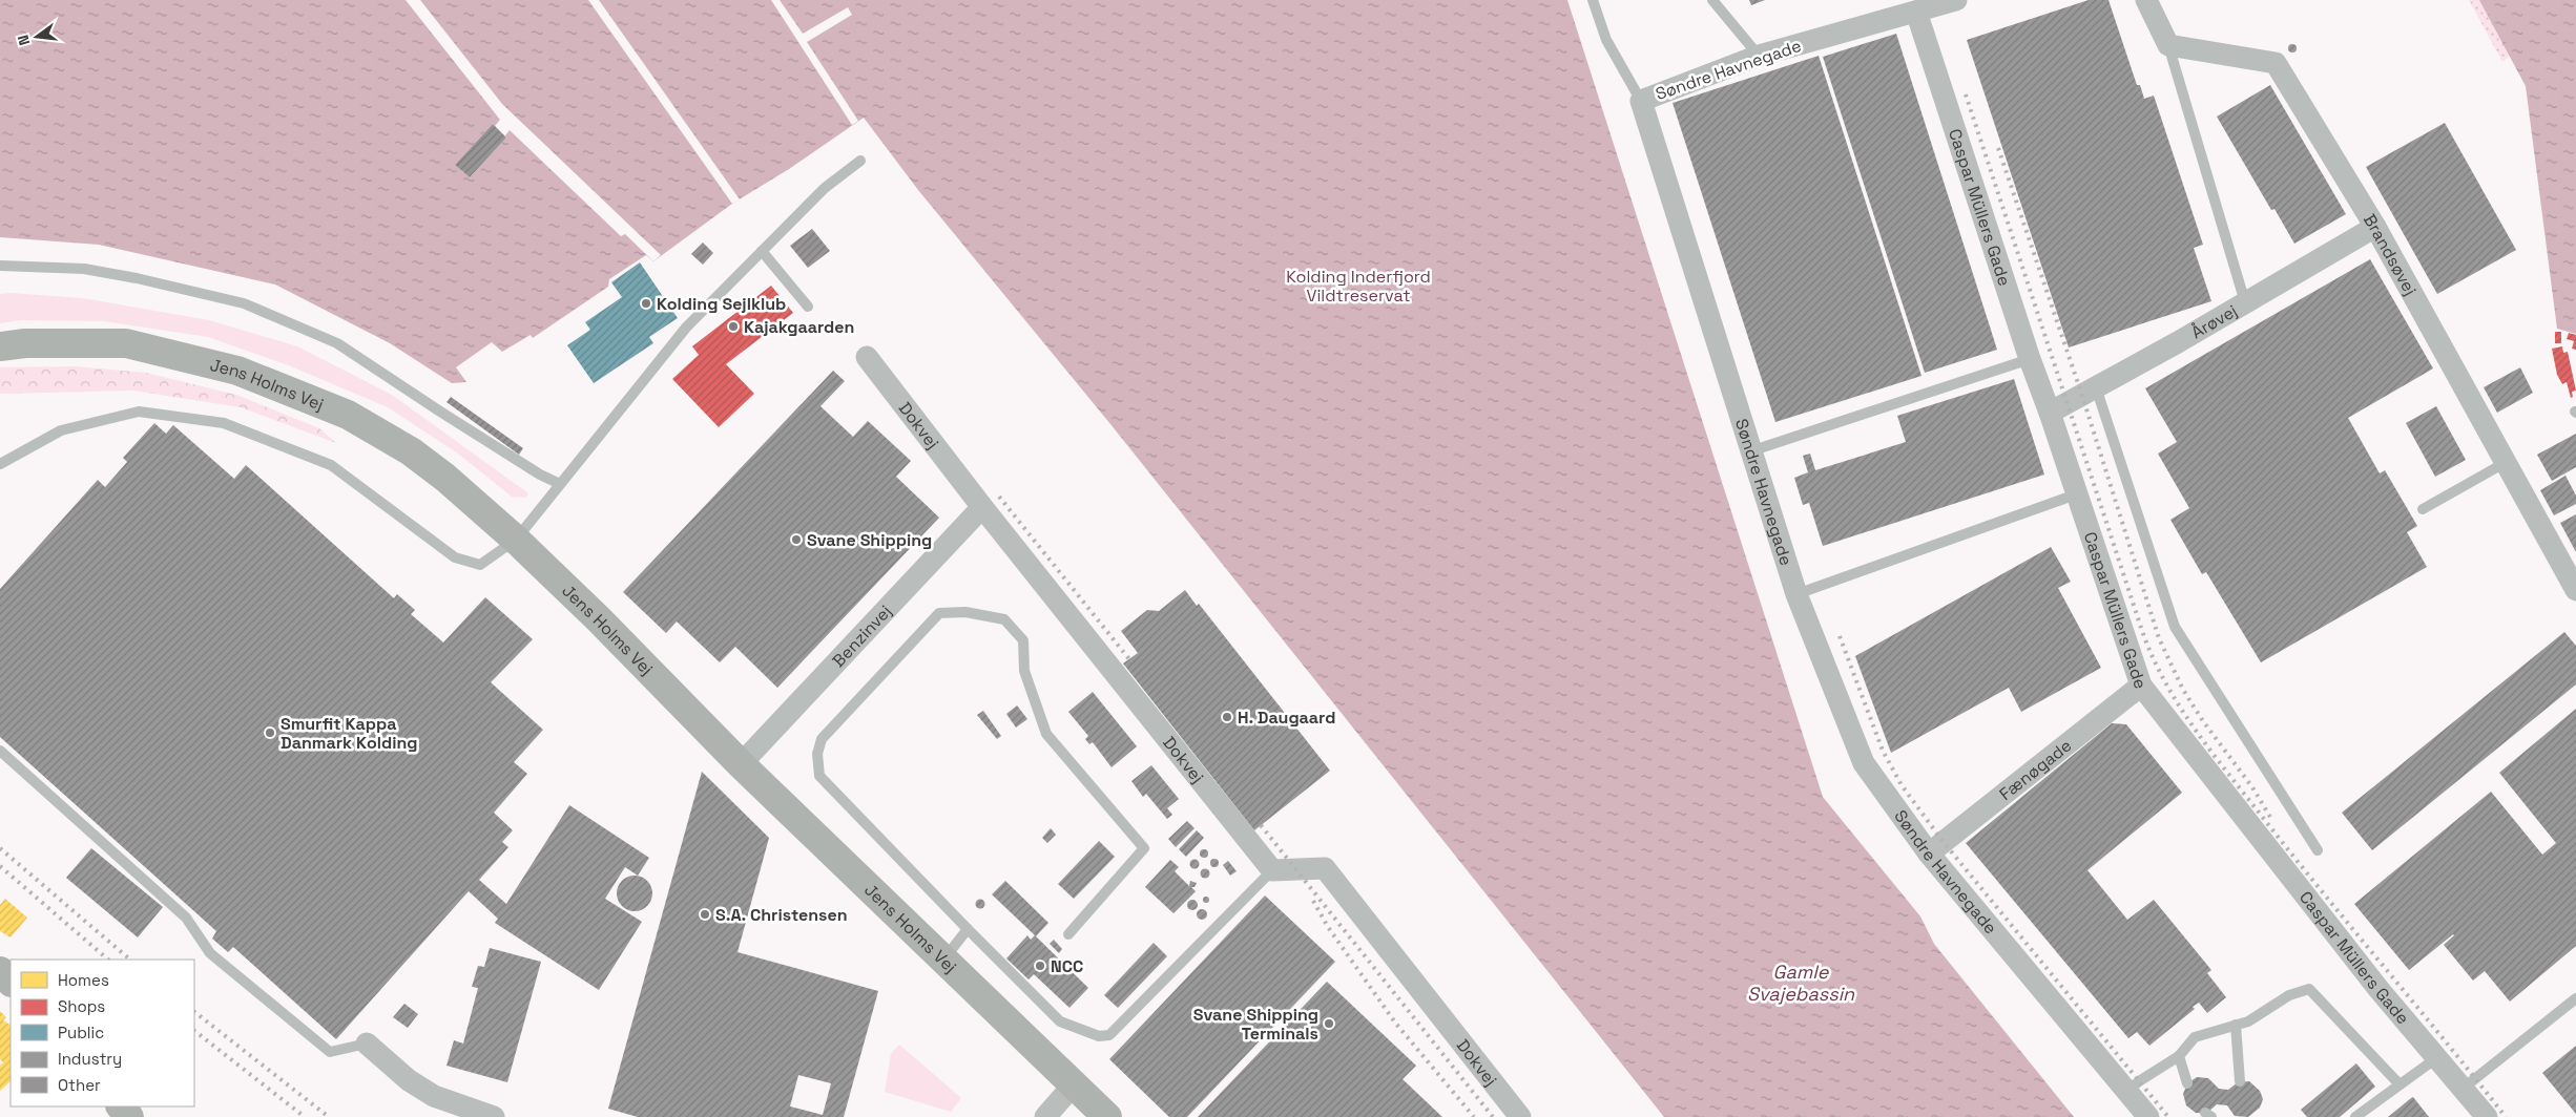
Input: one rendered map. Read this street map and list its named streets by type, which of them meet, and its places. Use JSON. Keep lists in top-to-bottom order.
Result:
{
  "streets": {
    "main road": ["Jens Holms Vej"],
    "street": [
      "Søndre Havnegade",
      "Caspar Müllers Gade",
      "Brandsøvej",
      "Årøvej",
      "Dokvej",
      "Benzinvej",
      "Fænøgade"
    ]
  },
  "crossings": [
    ["Søndre Havnegade", "Caspar Müllers Gade"],
    ["Søndre Havnegade", "Fænøgade"],
    ["Caspar Müllers Gade", "Årøvej"],
    ["Caspar Müllers Gade", "Fænøgade"],
    ["Brandsøvej", "Årøvej"],
    ["Jens Holms Vej", "Benzinvej"],
    ["Dokvej", "Benzinvej"]
  ],
  "water": ["Gamle Svajebassin"],
  "parks": ["Kolding Inderfjord Vildtreservat"],
  "places": [
    "Kolding Sejlklub",
    "Kajakgaarden",
    "Svane Shipping",
    "H. Daugaard",
    "Smurfit Kappa Danmark Kolding",
    "S.A. Christensen",
    "NCC",
    "Svane Shipping Terminals"
  ],
  "legend": [
    "Homes",
    "Shops",
    "Public",
    "Industry",
    "Other"
  ],
  "north": "left"
}
